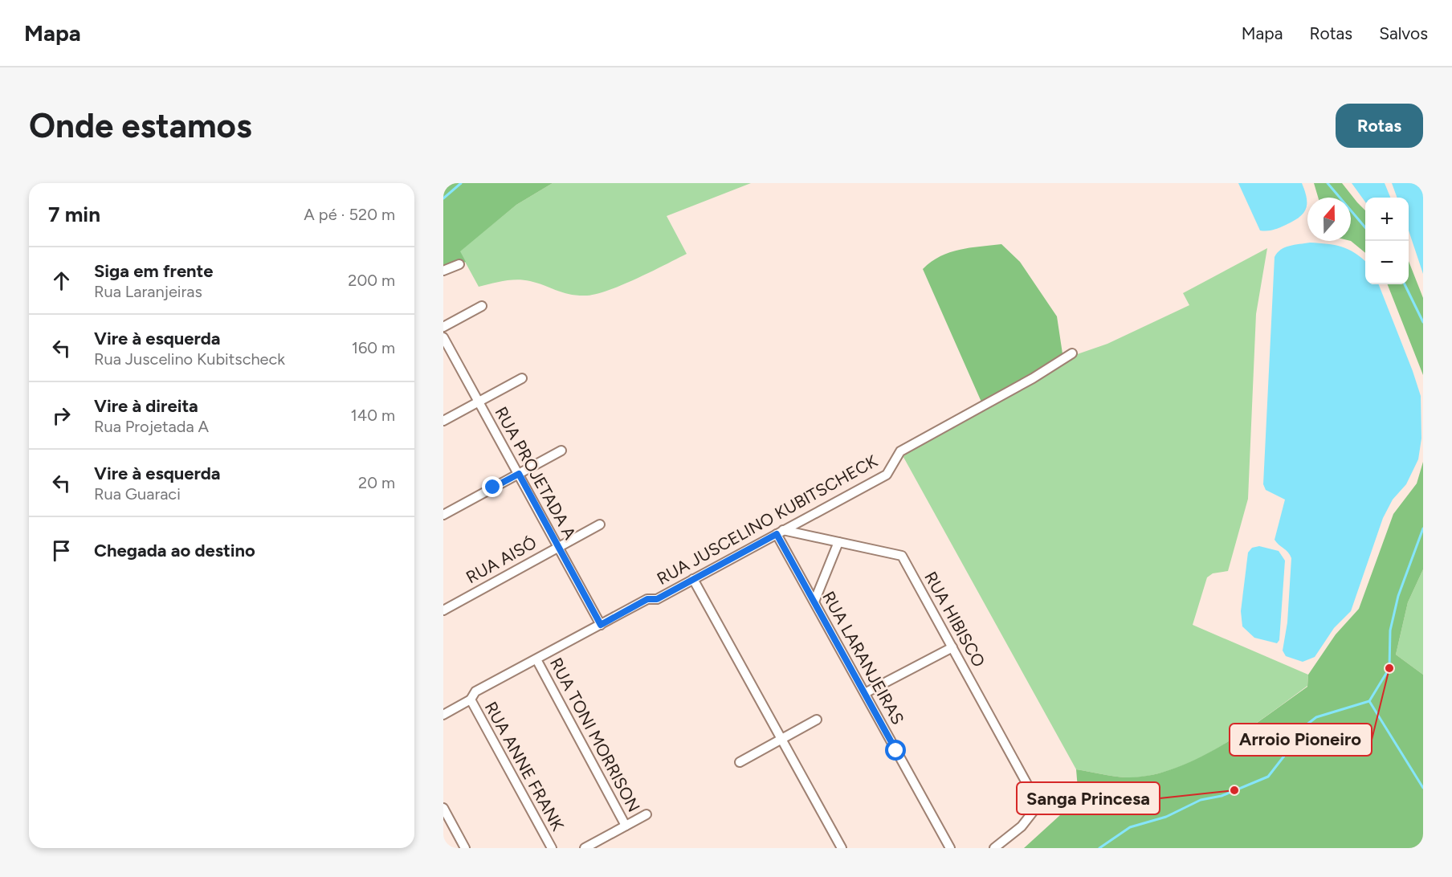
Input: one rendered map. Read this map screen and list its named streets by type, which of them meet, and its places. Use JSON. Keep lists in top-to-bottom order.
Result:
{
  "streets": {
    "street": [
      "RUA PROJETADA A",
      "RUA JUSCELINO KUBITSCHECK",
      "RUA AISÓ",
      "RUA HIBISCO",
      "RUA LARANJEIRAS",
      "RUA TONI MORRISON",
      "RUA ANNE FRANK"
    ]
  },
  "crossings": [
    ["RUA PROJETADA A", "RUA JUSCELINO KUBITSCHECK"],
    ["RUA PROJETADA A", "RUA AISÓ"],
    ["RUA JUSCELINO KUBITSCHECK", "RUA HIBISCO"],
    ["RUA JUSCELINO KUBITSCHECK", "RUA LARANJEIRAS"],
    ["RUA JUSCELINO KUBITSCHECK", "RUA TONI MORRISON"],
    ["RUA JUSCELINO KUBITSCHECK", "RUA ANNE FRANK"],
    ["RUA HIBISCO", "RUA LARANJEIRAS"]
  ],
  "places": ["Arroio Pioneiro", "Sanga Princesa"],
  "north": "top",
  "page": {
    "header": "Mapa",
    "nav": ["Mapa", "Rotas", "Salvos"],
    "buttons": "Rotas",
    "title": "Onde estamos",
    "heading": ["7 min", "A pé · 520 m"],
    "map_buttons": ["+", "−"],
    "list": [
      ["Siga em frente", "Rua Laranjeiras", "200 m"],
      ["Vire à esquerda", "Rua Juscelino Kubitscheck", "160 m"],
      ["Vire à direita", "Rua Projetada A", "140 m"],
      ["Vire à esquerda", "Rua Guaraci", "20 m"],
      "Chegada ao destino"
    ]
  }
}
